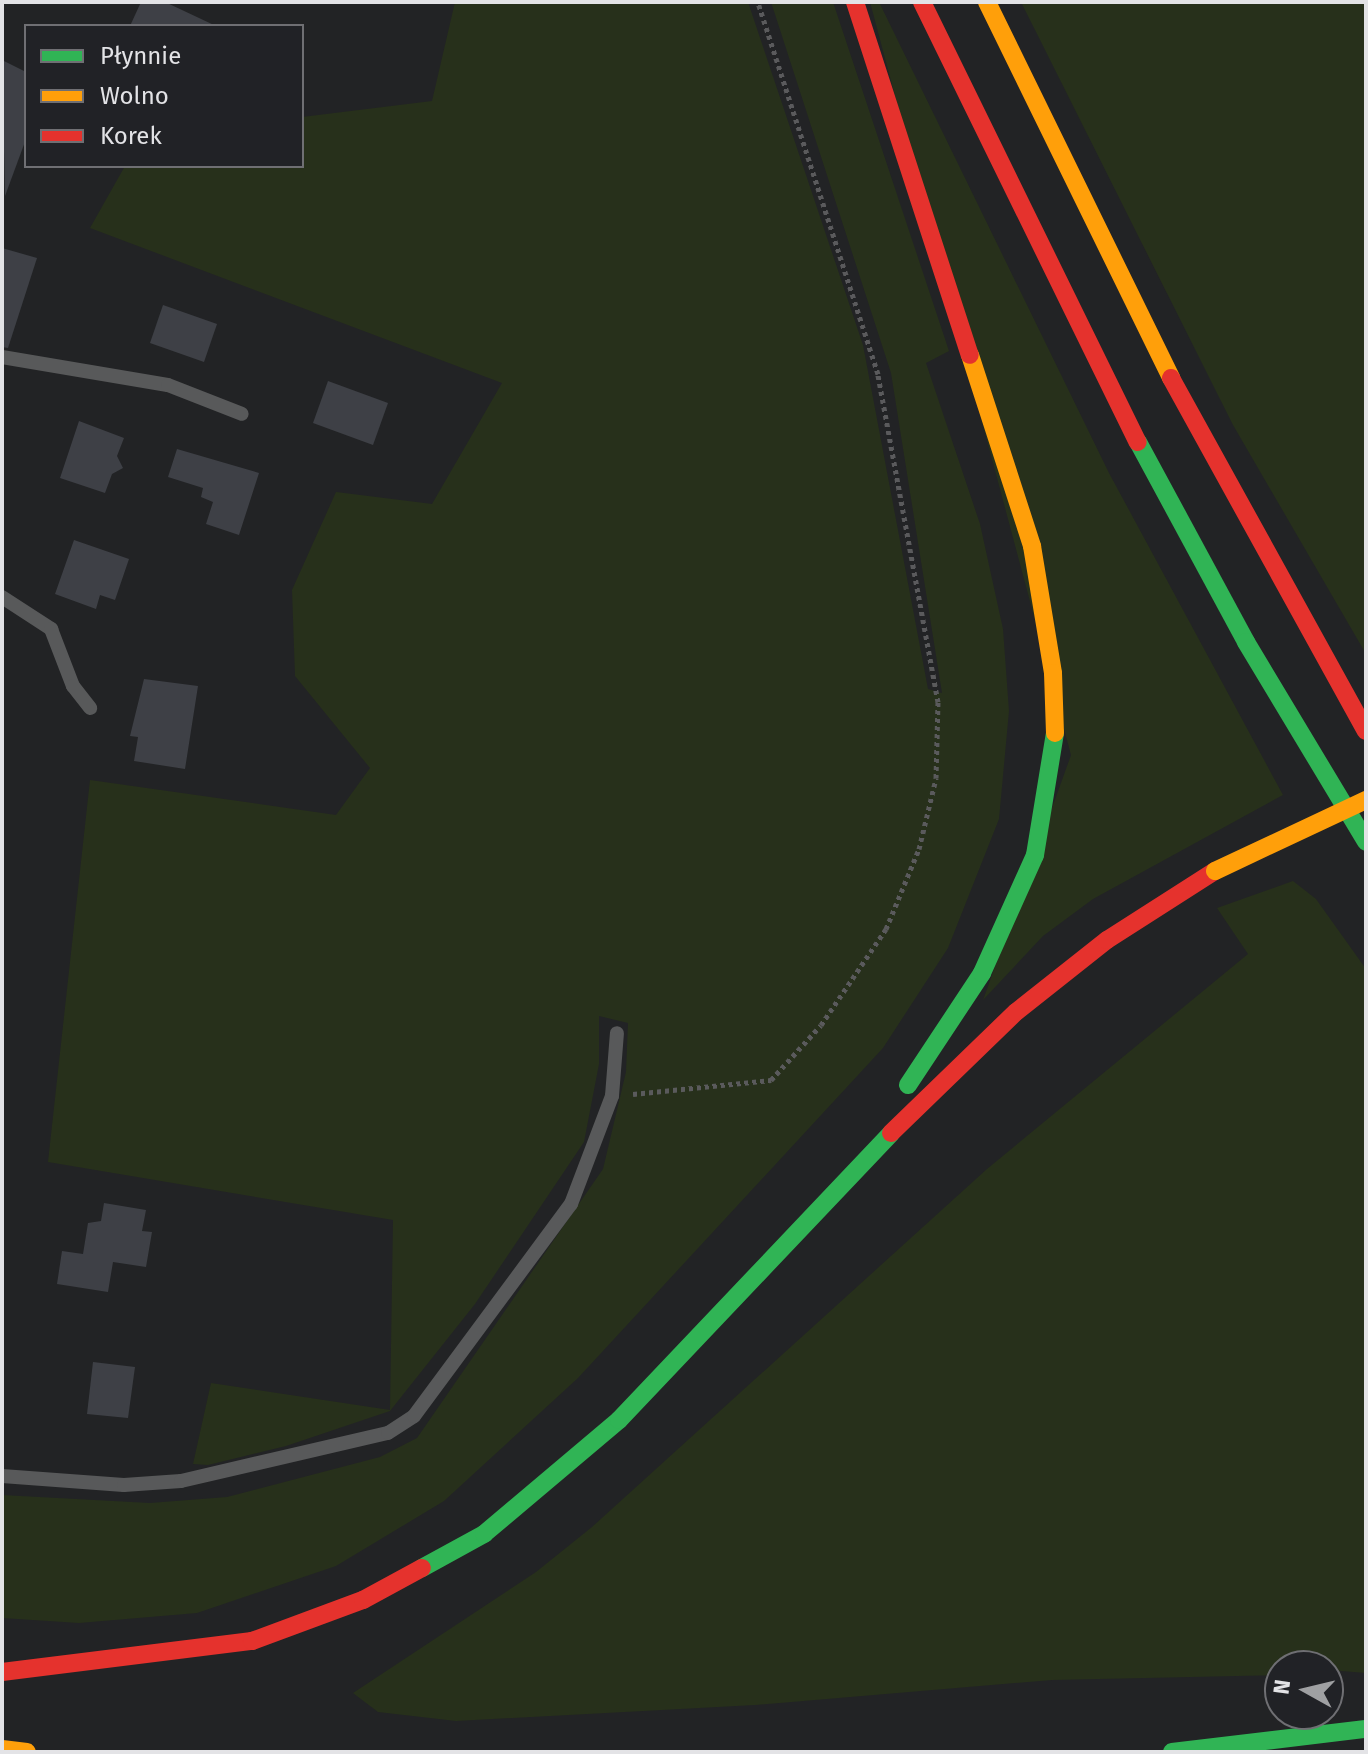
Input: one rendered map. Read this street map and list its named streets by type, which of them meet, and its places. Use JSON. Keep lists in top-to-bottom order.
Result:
{
  "legend": ["Płynnie", "Wolno", "Korek"],
  "north": "left"
}
